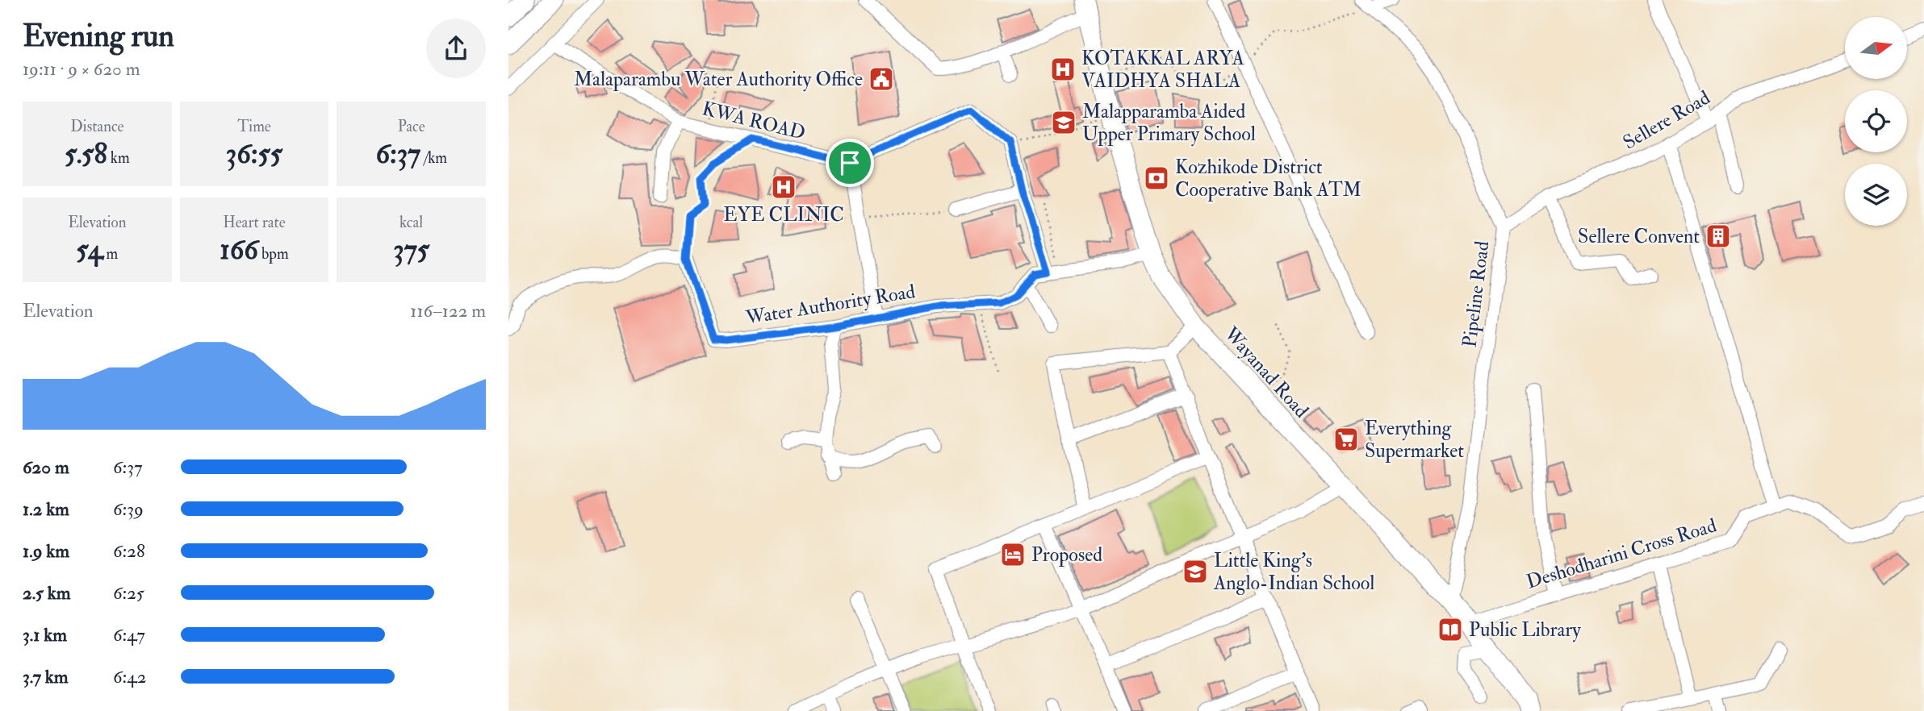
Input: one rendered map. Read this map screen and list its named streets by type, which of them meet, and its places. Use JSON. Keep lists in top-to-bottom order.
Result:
{
  "streets": {
    "highway": ["Wayanad Road"],
    "street": [
      "Sellere Road",
      "KWA ROAD",
      "Pipeline Road",
      "Water Authority Road",
      "Deshodharini Cross Road"
    ]
  },
  "crossings": [
    ["Sellere Road", "Pipeline Road"],
    ["Pipeline Road", "Wayanad Road"],
    ["Water Authority Road", "Wayanad Road"],
    ["Wayanad Road", "Deshodharini Cross Road"]
  ],
  "places": {
    "hospital": ["KOTAKKAL ARYA VAIDHYA SHALA", "EYE CLINIC"],
    "public building": ["Malaparambu Water Authority Office"],
    "school or university": ["Malapparamba Aided Upper Primary School", "Little King's Anglo-Indian School"],
    "bank": ["Kozhikode District Cooperative Bank ATM"],
    "building": ["Sellere Convent"],
    "supermarket": ["Everything Supermarket"],
    "hotel": ["Proposed"],
    "library": ["Public Library"]
  },
  "north": "right",
  "page": {
    "heading": ["Evening run", "19:11 · 9 × 620 m"],
    "stats": [
      ["Distance", "5.58 km"],
      ["Time", "36:55"],
      ["Pace", "6:37 /km"],
      ["Elevation", "54 m"],
      ["Heart rate", "166 bpm"],
      ["kcal", "375"]
    ],
    "chart": ["Elevation", "116–122 m"],
    "list": [
      {
        "name": "620 m",
        "note": "6:37"
      },
      {
        "name": "1.2 km",
        "note": "6:39"
      },
      {
        "name": "1.9 km",
        "note": "6:28"
      },
      {
        "name": "2.5 km",
        "note": "6:25"
      },
      {
        "name": "3.1 km",
        "note": "6:47"
      },
      {
        "name": "3.7 km",
        "note": "6:42"
      }
    ]
  }
}
